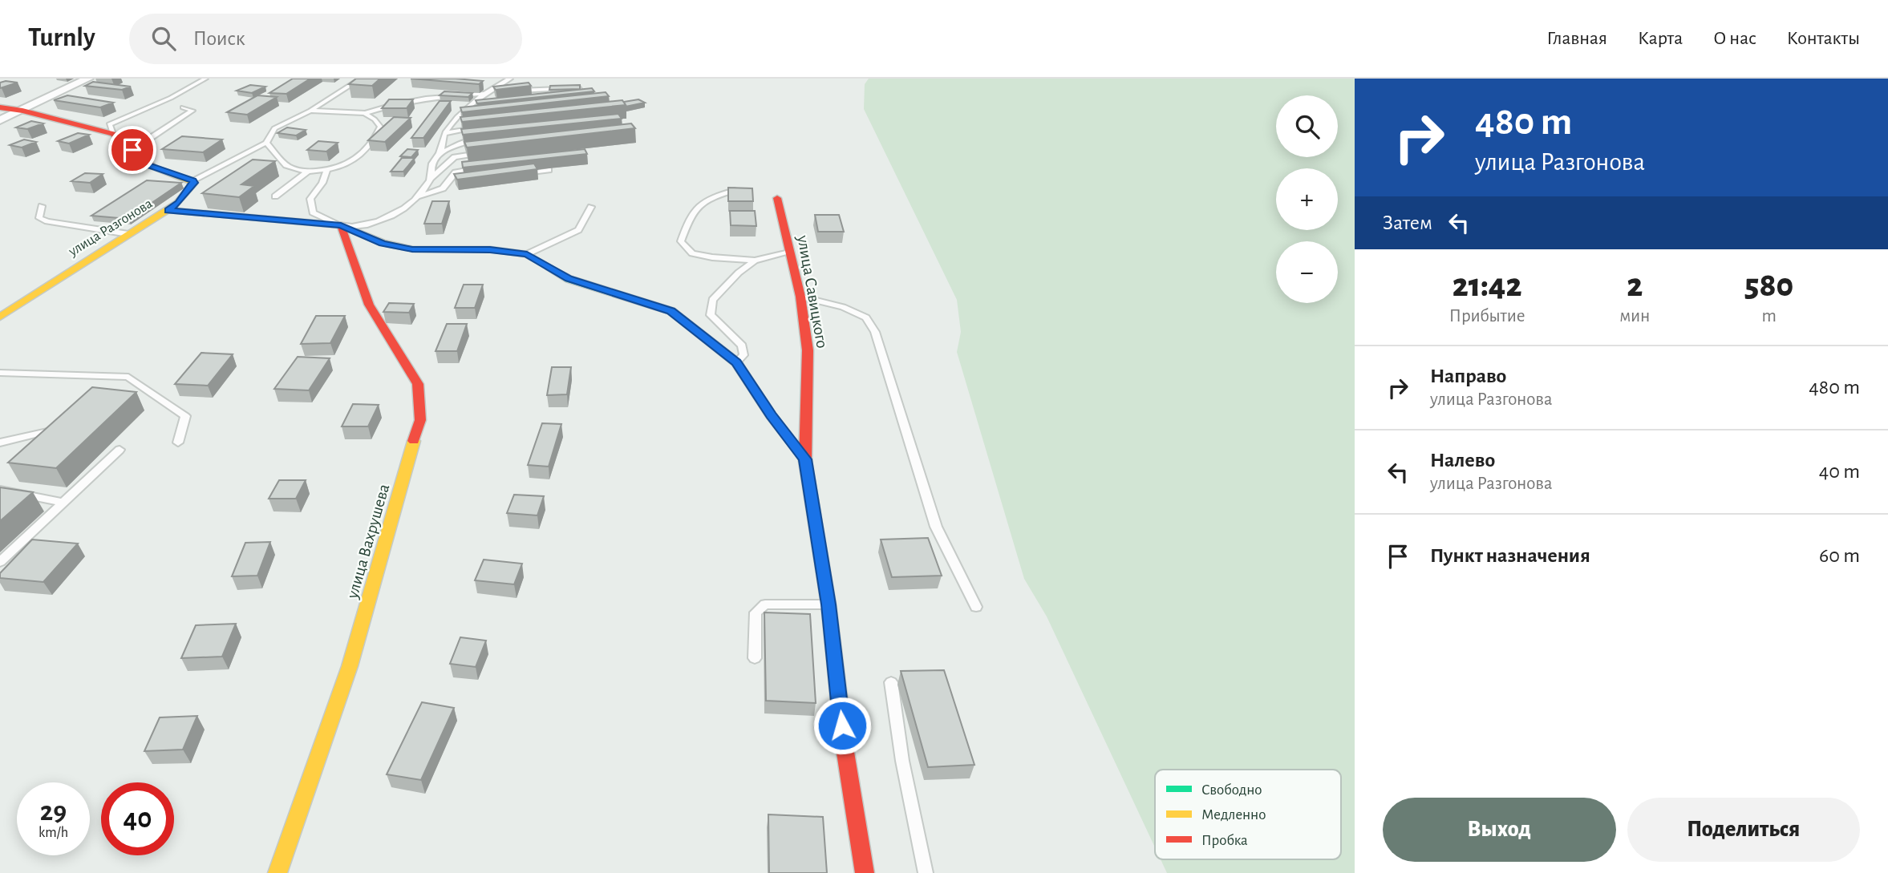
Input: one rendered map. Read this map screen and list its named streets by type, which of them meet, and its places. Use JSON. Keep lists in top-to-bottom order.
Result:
{
  "streets": {
    "street": ["улица Разгонова", "улица Савицкого", "улица Вахрушева"]
  },
  "crossings": [
    ["улица Разгонова", "улица Савицкого"],
    ["улица Савицкого", "улица Вахрушева"]
  ],
  "legend": ["Свободно", "Медленно", "Пробка"],
  "page": {
    "header": "Turnly",
    "search": "Поиск",
    "nav": [
      "Главная",
      "Карта",
      "О нас",
      "Контакты"
    ],
    "turn": ["480 m", "улица Разгонова"],
    "map_buttons": ["+", "−"],
    "then": "Затем",
    "eta": [
      "21:42",
      "Прибытие",
      "2",
      "мин",
      "580",
      "m"
    ],
    "list": [
      {
        "name": "Направо",
        "note": "улица Разгонова",
        "value": "480 m"
      },
      {
        "name": "Налево",
        "note": "улица Разгонова",
        "value": "40 m"
      },
      {
        "name": "Пункт назначения",
        "value": "60 m"
      }
    ],
    "speed": "29 km/h",
    "limit": "40",
    "buttons": ["Выход", "Поделиться"]
  }
}
